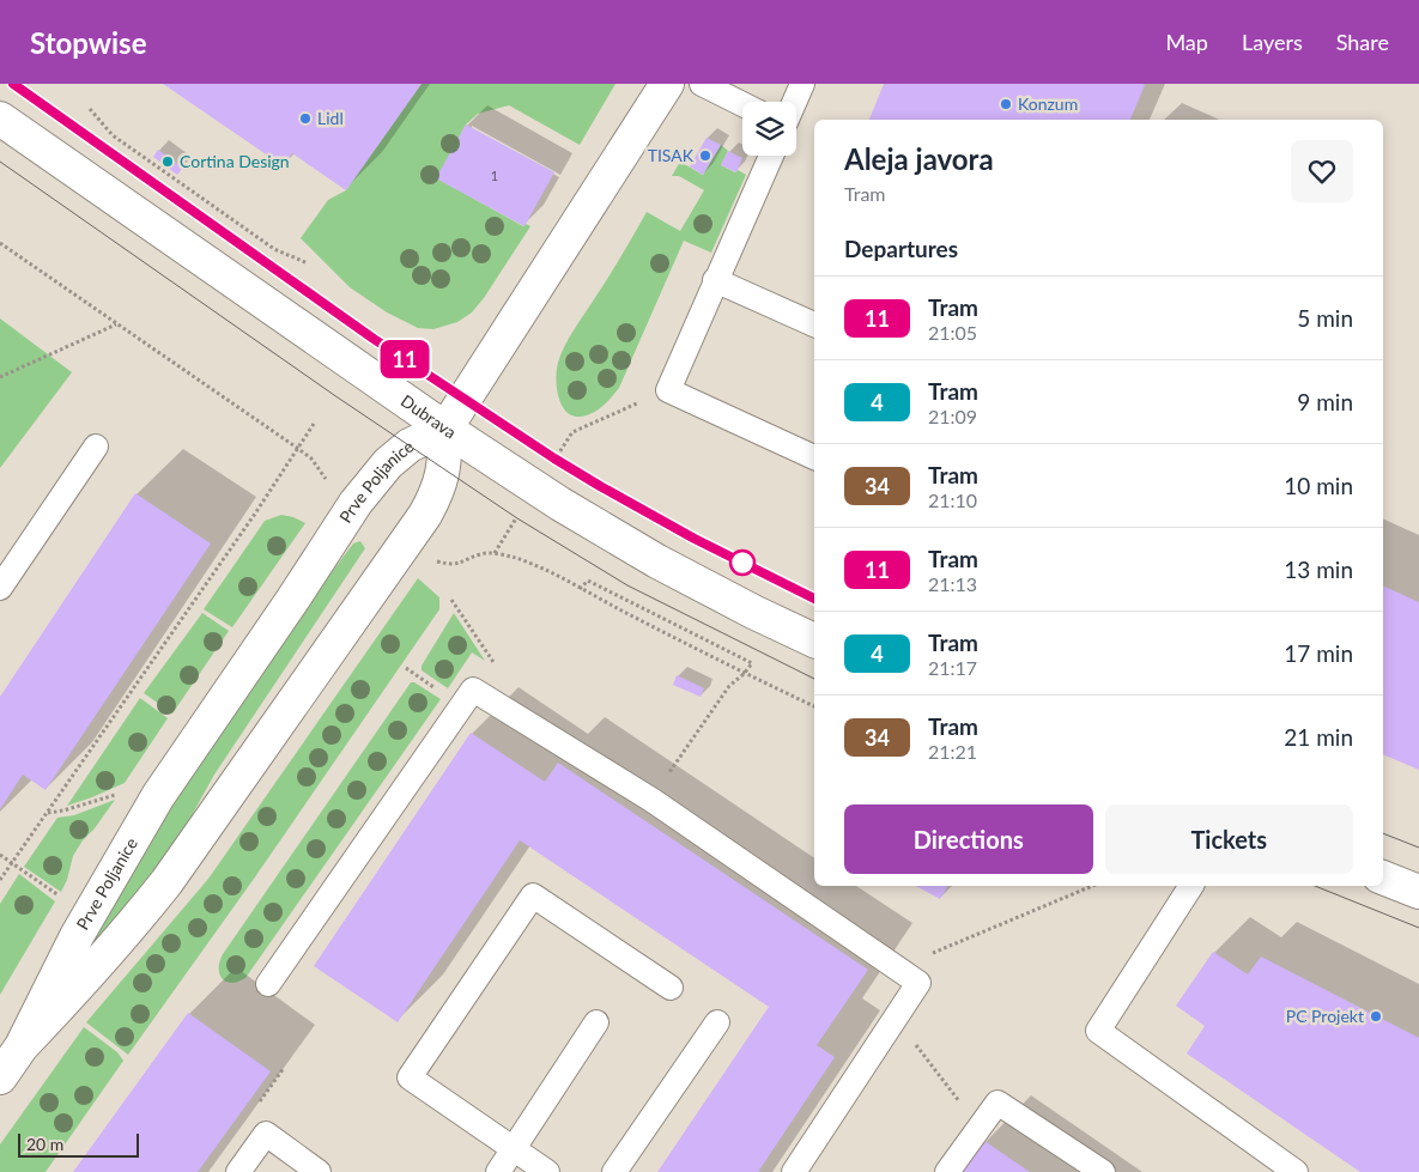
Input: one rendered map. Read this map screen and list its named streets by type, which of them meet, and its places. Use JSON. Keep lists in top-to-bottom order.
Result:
{
  "streets": {
    "street": ["Dubrava", "Prve Poljanice"]
  },
  "crossings": [
    ["Dubrava", "Prve Poljanice"]
  ],
  "places": [
    "Konzum",
    "Lidl",
    "TISAK",
    "Cortina Design",
    "PC Projekt"
  ],
  "lines": ["tram line 11"],
  "house_numbers": ["1"],
  "scale_bar": "20 m",
  "page": {
    "header": "Stopwise",
    "nav": ["Map", "Layers", "Share"],
    "on_map": "11",
    "heading": [
      ["Aleja javora", "Tram"],
      "Departures"
    ],
    "list": [
      {
        "mark": "11",
        "name": "Tram",
        "note": "21:05",
        "value": "5 min"
      },
      {
        "mark": "4",
        "name": "Tram",
        "note": "21:09",
        "value": "9 min"
      },
      {
        "mark": "34",
        "name": "Tram",
        "note": "21:10",
        "value": "10 min"
      },
      {
        "mark": "11",
        "name": "Tram",
        "note": "21:13",
        "value": "13 min"
      },
      {
        "mark": "4",
        "name": "Tram",
        "note": "21:17",
        "value": "17 min"
      },
      {
        "mark": "34",
        "name": "Tram",
        "note": "21:21",
        "value": "21 min"
      }
    ],
    "buttons": ["Directions", "Tickets"],
    "scale": "20 m"
  }
}
